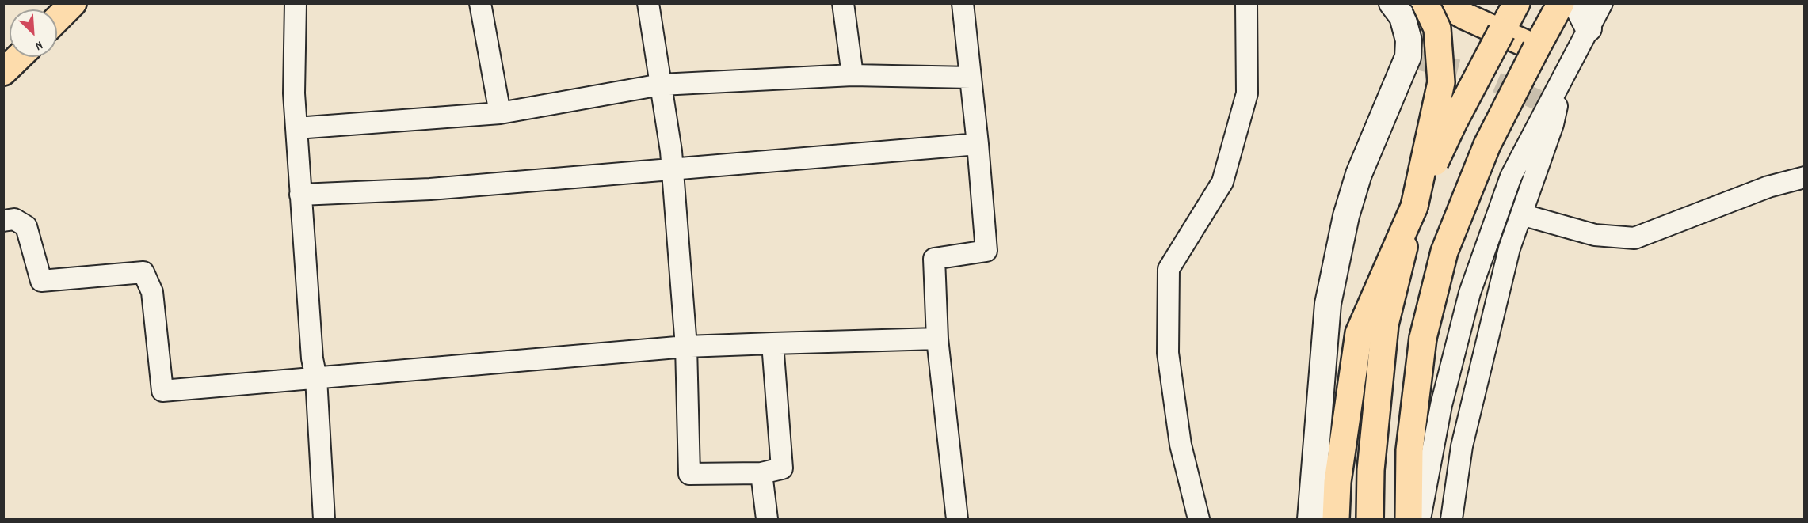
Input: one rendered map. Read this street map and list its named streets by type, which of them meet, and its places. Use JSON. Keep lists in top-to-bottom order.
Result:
{
  "north": "bottom right"
}
